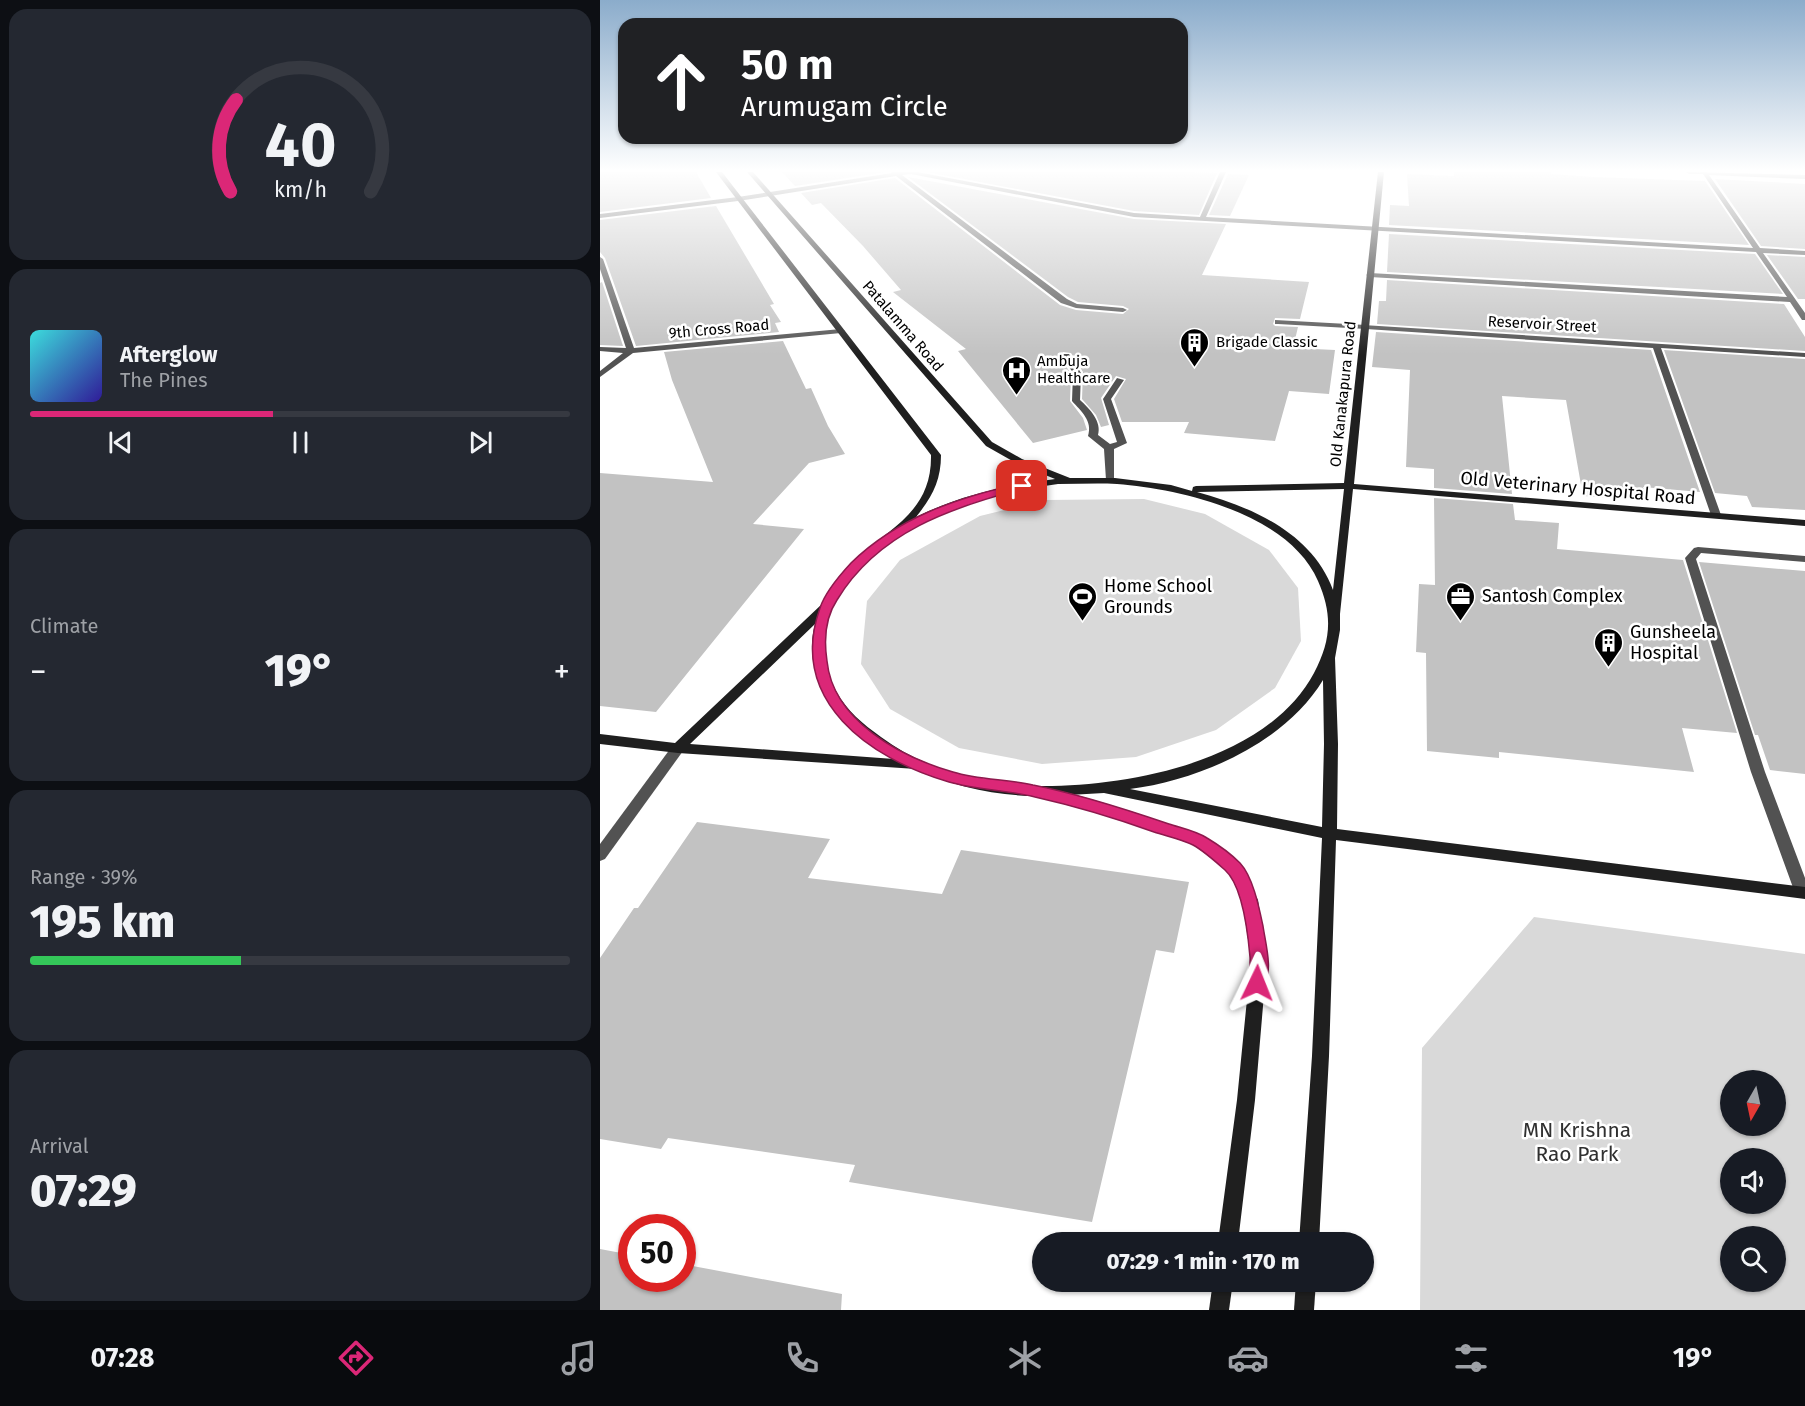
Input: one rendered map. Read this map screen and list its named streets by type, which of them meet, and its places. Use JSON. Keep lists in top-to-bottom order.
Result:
{
  "streets": {
    "main road": ["Patalamma Road", "Old Kanakapura Road", "Old Veterinary Hospital Road"],
    "street": ["Reservoir Street", "9th Cross Road"]
  },
  "crossings": [
    ["Reservoir Street", "Old Kanakapura Road"],
    ["Old Kanakapura Road", "Old Veterinary Hospital Road"]
  ],
  "parks": ["MN Krishna Rao Park"],
  "places": {
    "building": ["Brigade Classic", "Gunsheela Hospital"],
    "hospital": ["Ambuja Healthcare"],
    "sports": ["Home School Grounds"],
    "office": ["Santosh Complex"]
  },
  "north": "bottom",
  "page": {
    "turn": ["50 m", "Arumugam Circle"],
    "song": ["Afterglow", "The Pines"],
    "tile": [
      "Climate",
      ["Range · 39%", "195 km"],
      ["Arrival", "07:29"]
    ],
    "heat": ["−", "19°", "+"],
    "limit": "50",
    "trip": "07:29 · 1 min · 170 m",
    "tabs": ["07:28", "19°"],
    "gauge": ["40", "km/h"]
  }
}
